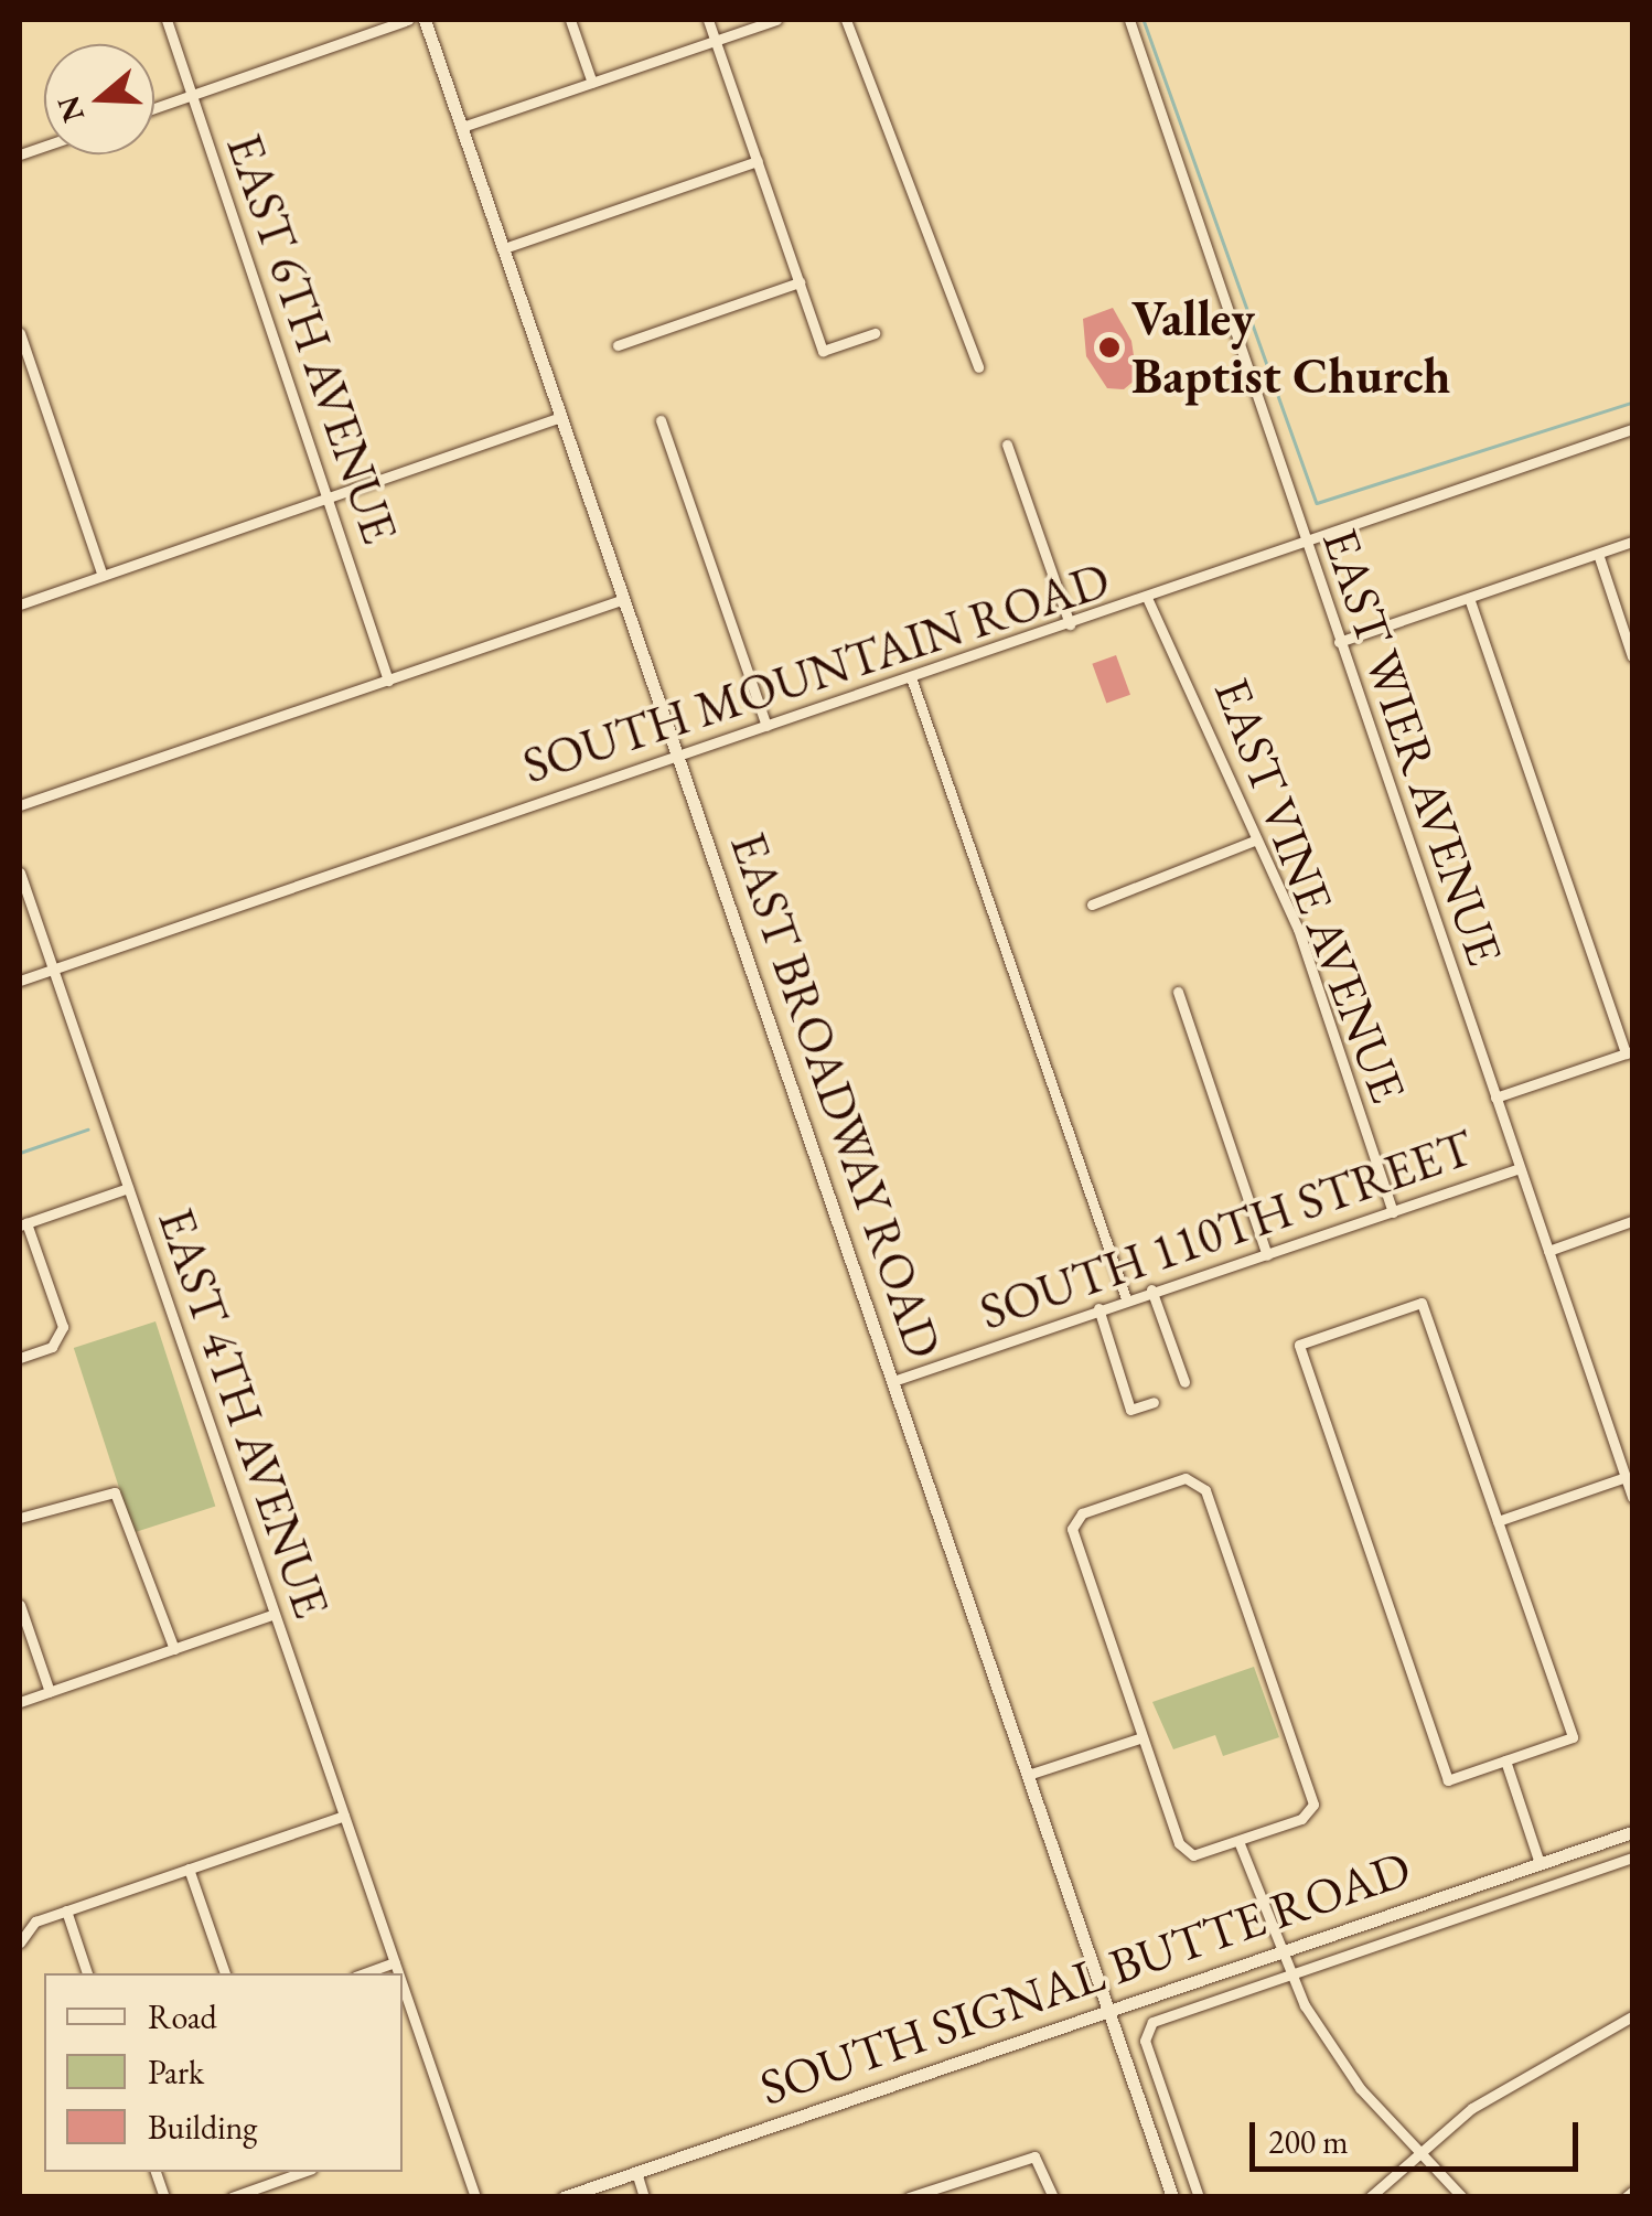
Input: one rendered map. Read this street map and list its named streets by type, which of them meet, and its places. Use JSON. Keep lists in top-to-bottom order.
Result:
{
  "streets": {
    "main road": ["EAST BROADWAY ROAD", "SOUTH SIGNAL BUTTE ROAD"],
    "street": [
      "EAST 6TH AVENUE",
      "SOUTH MOUNTAIN ROAD",
      "EAST WIER AVENUE",
      "EAST VINE AVENUE",
      "SOUTH 110TH STREET",
      "EAST 4TH AVENUE"
    ]
  },
  "crossings": [
    ["SOUTH MOUNTAIN ROAD", "EAST WIER AVENUE"],
    ["SOUTH MOUNTAIN ROAD", "EAST VINE AVENUE"],
    ["SOUTH MOUNTAIN ROAD", "EAST BROADWAY ROAD"],
    ["SOUTH MOUNTAIN ROAD", "EAST 4TH AVENUE"],
    ["EAST WIER AVENUE", "SOUTH 110TH STREET"],
    ["EAST VINE AVENUE", "SOUTH 110TH STREET"],
    ["EAST BROADWAY ROAD", "SOUTH 110TH STREET"],
    ["EAST BROADWAY ROAD", "SOUTH SIGNAL BUTTE ROAD"]
  ],
  "places": ["Valley Baptist Church"],
  "legend": ["Road", "Park", "Building"],
  "scale_bar": "200 m",
  "north": "left"
}
